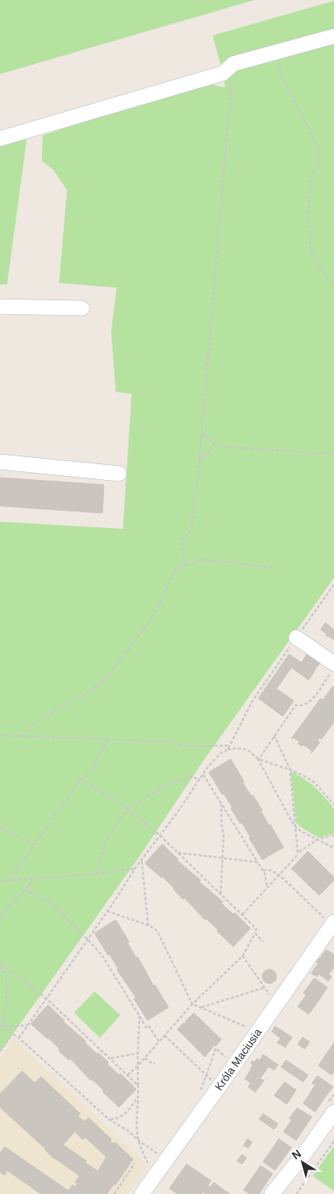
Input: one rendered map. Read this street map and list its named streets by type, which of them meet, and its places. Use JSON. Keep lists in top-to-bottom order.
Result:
{
  "streets": {
    "street": ["Króla Maciusia"]
  },
  "north": "top left"
}
